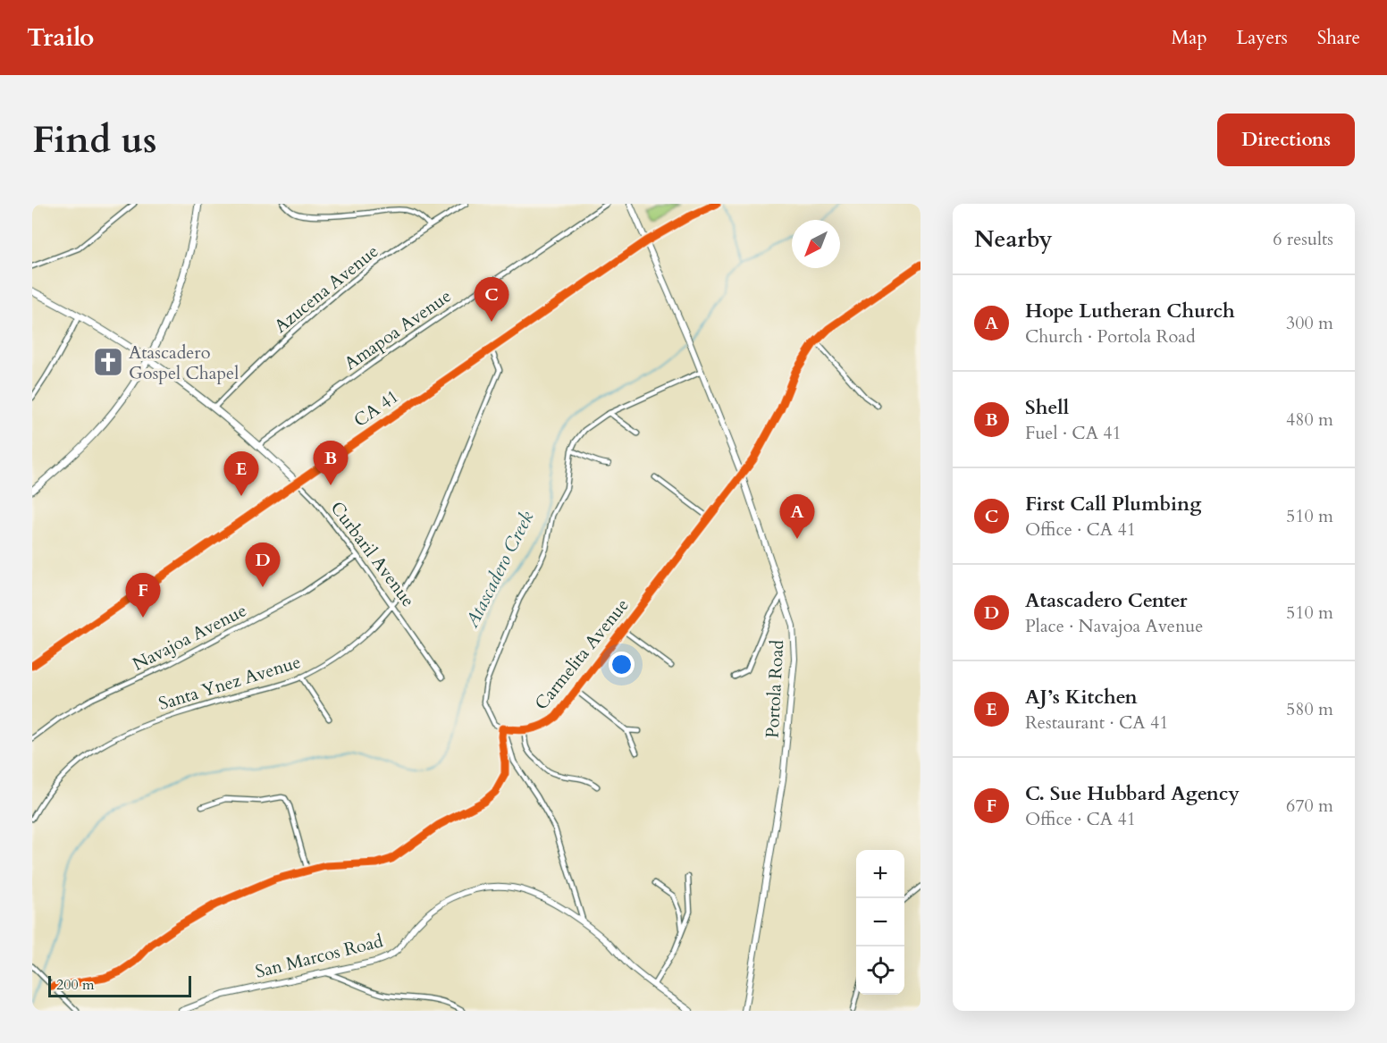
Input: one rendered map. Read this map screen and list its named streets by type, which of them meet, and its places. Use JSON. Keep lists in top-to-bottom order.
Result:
{
  "streets": {
    "main road": ["CA 41", "Curbaril Avenue"],
    "street": [
      "Azucena Avenue",
      "Amapoa Avenue",
      "Navajoa Avenue",
      "Carmelita Avenue",
      "Santa Ynez Avenue",
      "Portola Road",
      "San Marcos Road"
    ]
  },
  "crossings": [
    ["Azucena Avenue", "Curbaril Avenue"],
    ["Amapoa Avenue", "Curbaril Avenue"],
    ["CA 41", "Curbaril Avenue"],
    ["CA 41", "Santa Ynez Avenue"],
    ["CA 41", "Portola Road"],
    ["Curbaril Avenue", "Navajoa Avenue"],
    ["Curbaril Avenue", "Santa Ynez Avenue"],
    ["Carmelita Avenue", "Portola Road"]
  ],
  "water": ["Atascadero Creek"],
  "places": {
    "church": ["Atascadero Gospel Chapel"]
  },
  "scale_bar": "200 m",
  "north": "bottom left",
  "page": {
    "header": "Trailo",
    "nav": ["Map", "Layers", "Share"],
    "buttons": "Directions",
    "title": "Find us",
    "heading": ["Nearby", "6 results"],
    "list": [
      {
        "mark": "A",
        "name": "Hope Lutheran Church",
        "note": "Church · Portola Road",
        "value": "300 m"
      },
      {
        "mark": "B",
        "name": "Shell",
        "note": "Fuel · CA 41",
        "value": "480 m"
      },
      {
        "mark": "C",
        "name": "First Call Plumbing",
        "note": "Office · CA 41",
        "value": "510 m"
      },
      {
        "mark": "D",
        "name": "Atascadero Center",
        "note": "Place · Navajoa Avenue",
        "value": "510 m"
      },
      {
        "mark": "E",
        "name": "AJ’s Kitchen",
        "note": "Restaurant · CA 41",
        "value": "580 m"
      },
      {
        "mark": "F",
        "name": "C. Sue Hubbard Agency",
        "note": "Office · CA 41",
        "value": "670 m"
      }
    ],
    "pins": [
      "C",
      "B",
      "E",
      "A",
      "D",
      "F"
    ],
    "map_buttons": ["+", "−"],
    "scale": "200 m"
  }
}
